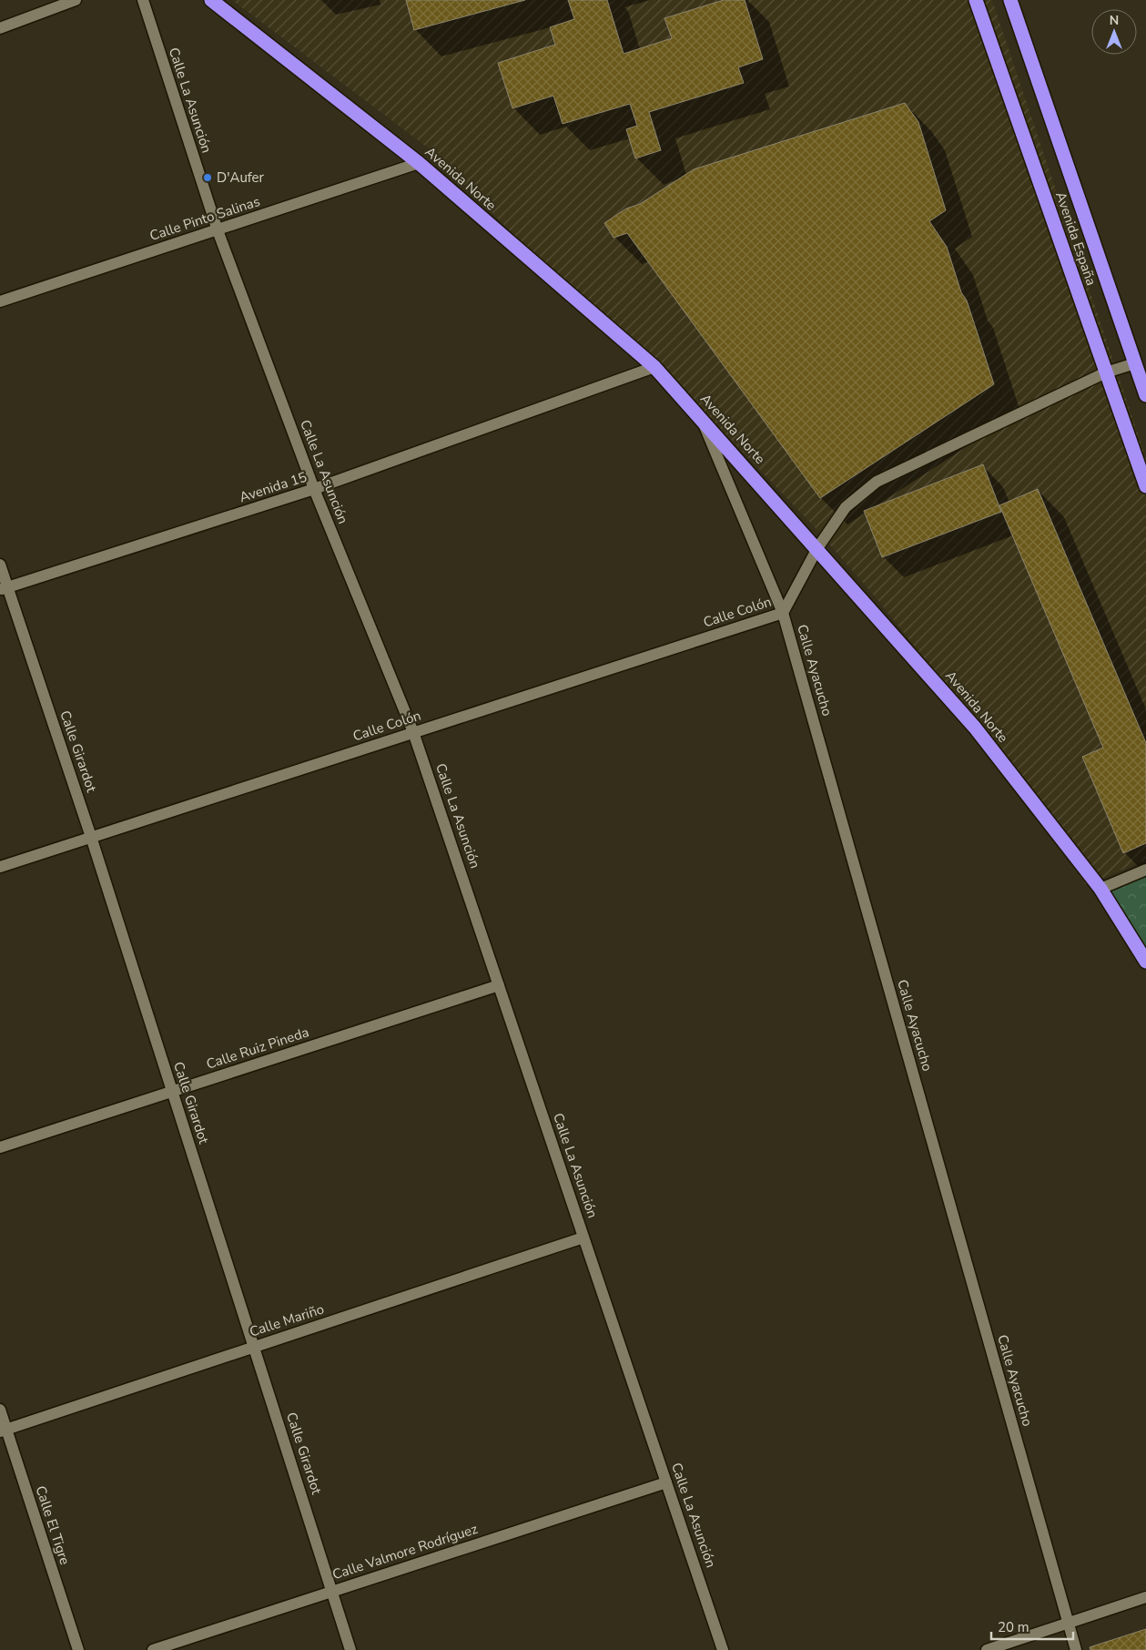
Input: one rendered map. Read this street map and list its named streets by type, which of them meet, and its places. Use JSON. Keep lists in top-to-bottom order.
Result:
{
  "streets": {
    "highway": ["Avenida Norte", "Avenida España"],
    "street": [
      "Calle La Asunción",
      "Calle Pinto Salinas",
      "Avenida 15",
      "Calle Colón",
      "Calle Ayacucho",
      "Calle Girardot",
      "Calle Ruiz Pineda",
      "Calle Mariño",
      "Calle El Tigre",
      "Calle Valmore Rodríguez"
    ]
  },
  "crossings": [
    ["Calle La Asunción", "Calle Pinto Salinas"],
    ["Calle La Asunción", "Avenida 15"],
    ["Calle La Asunción", "Calle Colón"],
    ["Calle La Asunción", "Calle Ruiz Pineda"],
    ["Calle La Asunción", "Calle Mariño"],
    ["Calle La Asunción", "Calle Valmore Rodríguez"],
    ["Avenida Norte", "Calle Pinto Salinas"],
    ["Avenida Norte", "Avenida 15"],
    ["Avenida Norte", "Calle Ayacucho"],
    ["Avenida 15", "Calle Girardot"],
    ["Calle Colón", "Calle Ayacucho"],
    ["Calle Colón", "Calle Girardot"],
    ["Calle Girardot", "Calle Ruiz Pineda"],
    ["Calle Girardot", "Calle Mariño"],
    ["Calle Girardot", "Calle Valmore Rodríguez"],
    ["Calle Mariño", "Calle El Tigre"]
  ],
  "places": ["D'Aufer"],
  "scale_bar": "20 m",
  "north": "top"
}
